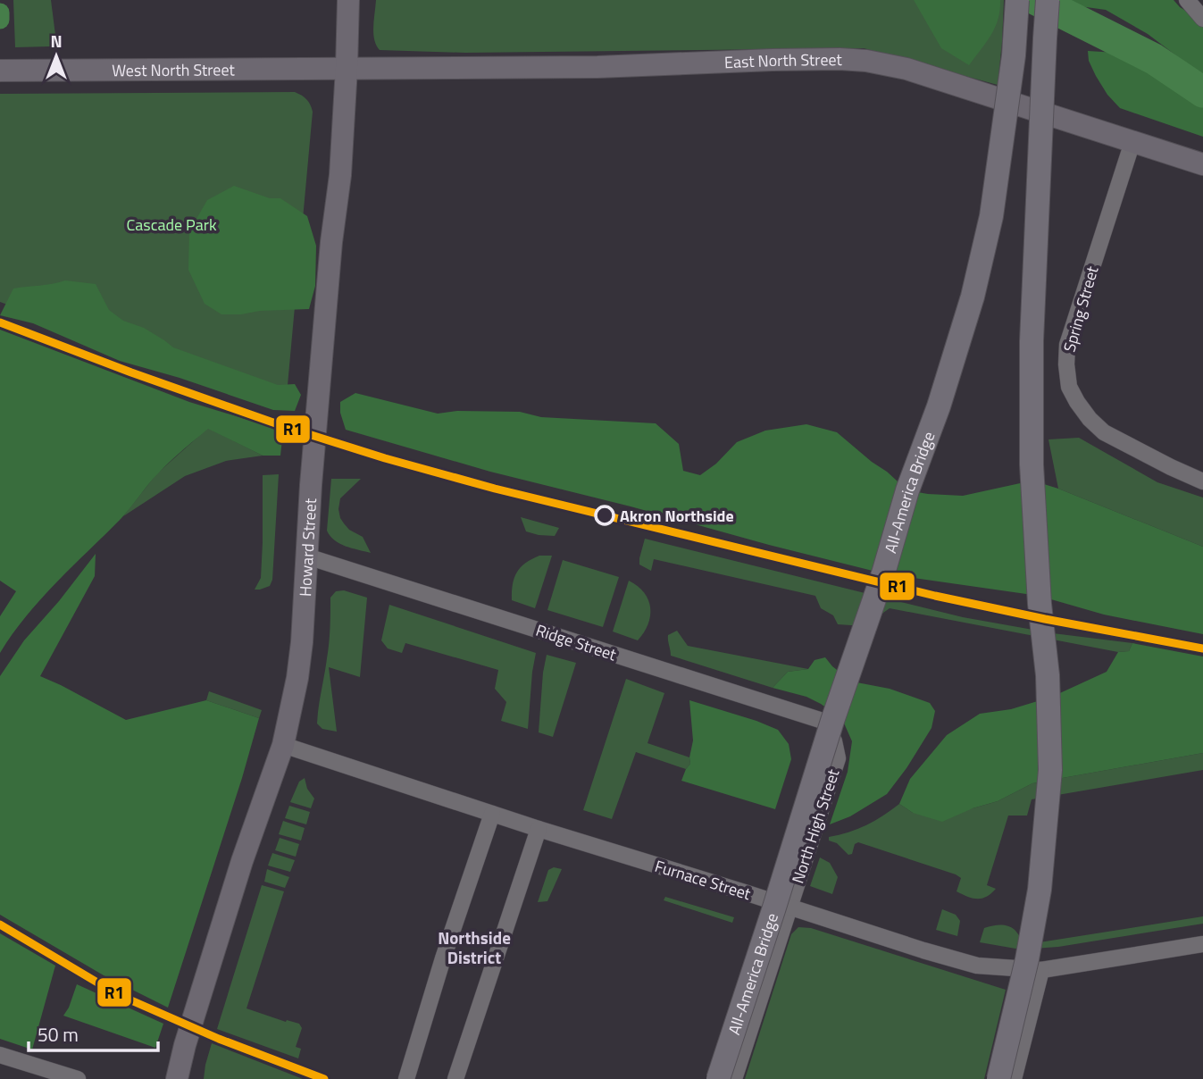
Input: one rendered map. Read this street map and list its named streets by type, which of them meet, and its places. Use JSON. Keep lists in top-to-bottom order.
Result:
{
  "streets": {
    "main road": ["All-America Bridge"],
    "street": [
      "East North Street",
      "West North Street",
      "Spring Street",
      "Howard Street",
      "Ridge Street",
      "North High Street",
      "Furnace Street"
    ]
  },
  "crossings": [
    ["East North Street", "West North Street"],
    ["East North Street", "Spring Street"],
    ["East North Street", "Howard Street"],
    ["West North Street", "Howard Street"],
    ["Howard Street", "Ridge Street"],
    ["Howard Street", "Furnace Street"],
    ["Ridge Street", "North High Street"],
    ["North High Street", "Furnace Street"]
  ],
  "districts": ["Northside District"],
  "parks": ["Cascade Park"],
  "places": ["Akron Northside"],
  "lines": ["transit line R1"],
  "scale_bar": "50 m",
  "north": "top"
}
